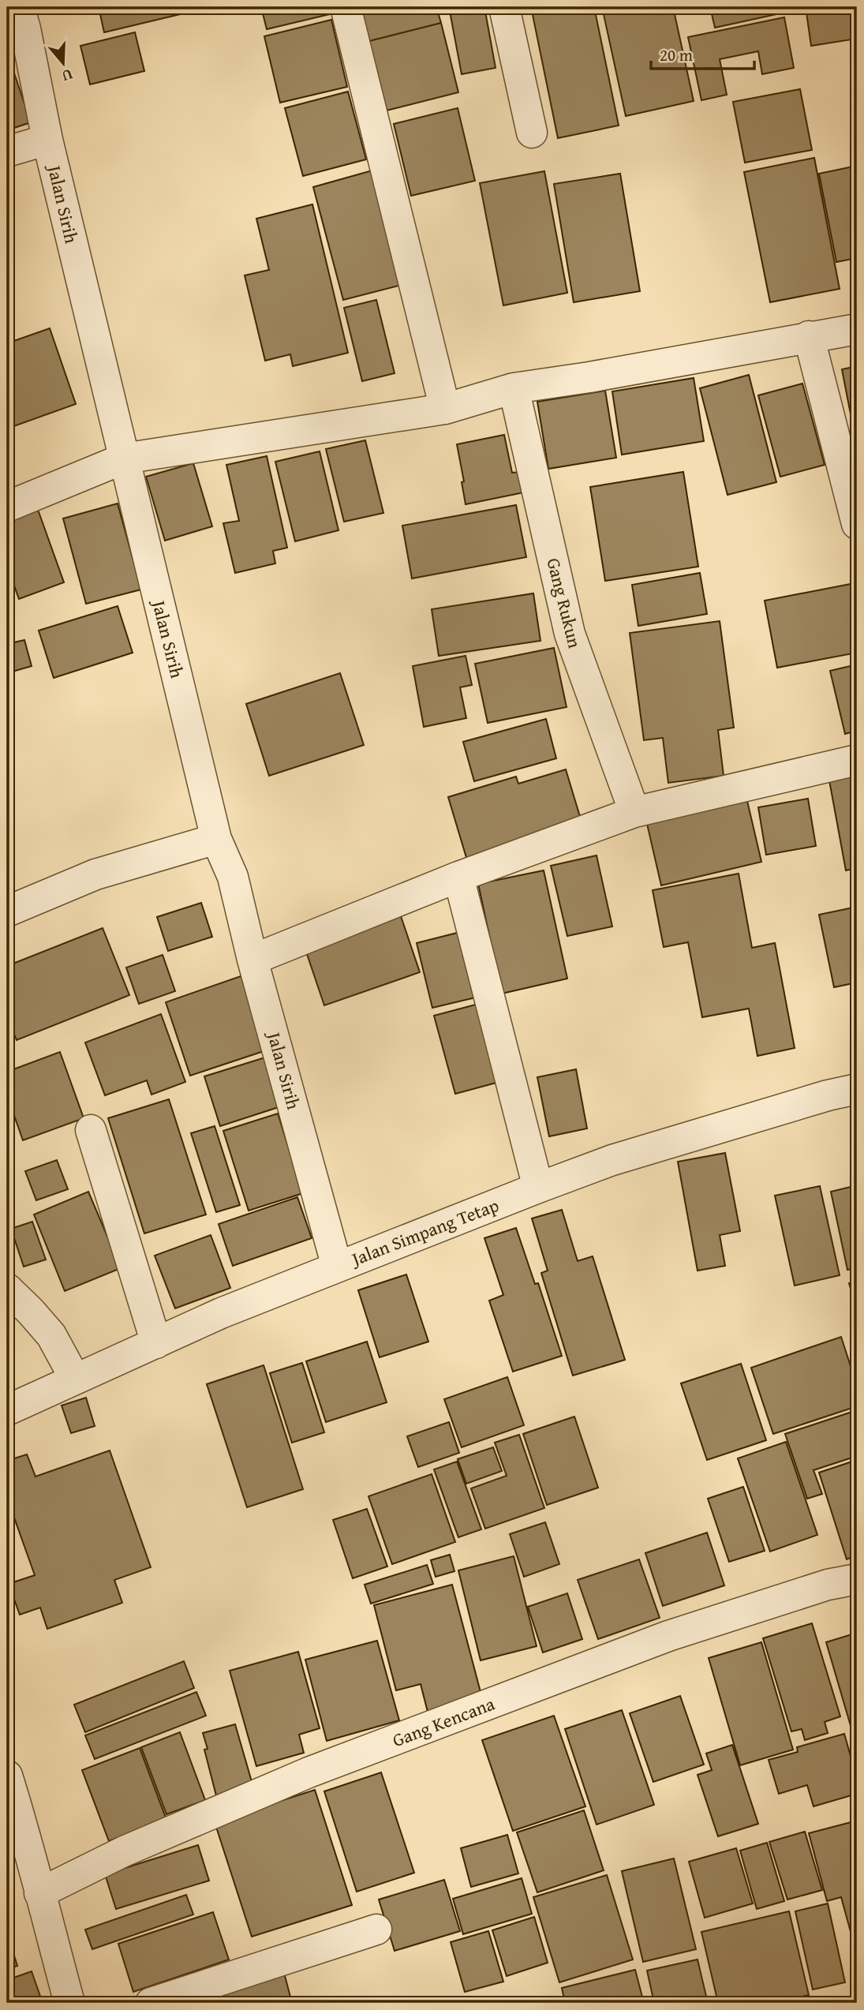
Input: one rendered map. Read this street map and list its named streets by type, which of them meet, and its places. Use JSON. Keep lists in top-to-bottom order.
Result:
{
  "streets": {
    "street": [
      "Jalan Sirih",
      "Gang Rukun",
      "Jalan Simpang Tetap",
      "Gang Kencana"
    ]
  },
  "crossings": [
    ["Jalan Sirih", "Jalan Simpang Tetap"]
  ],
  "scale_bar": "20 m",
  "north": "bottom"
}
